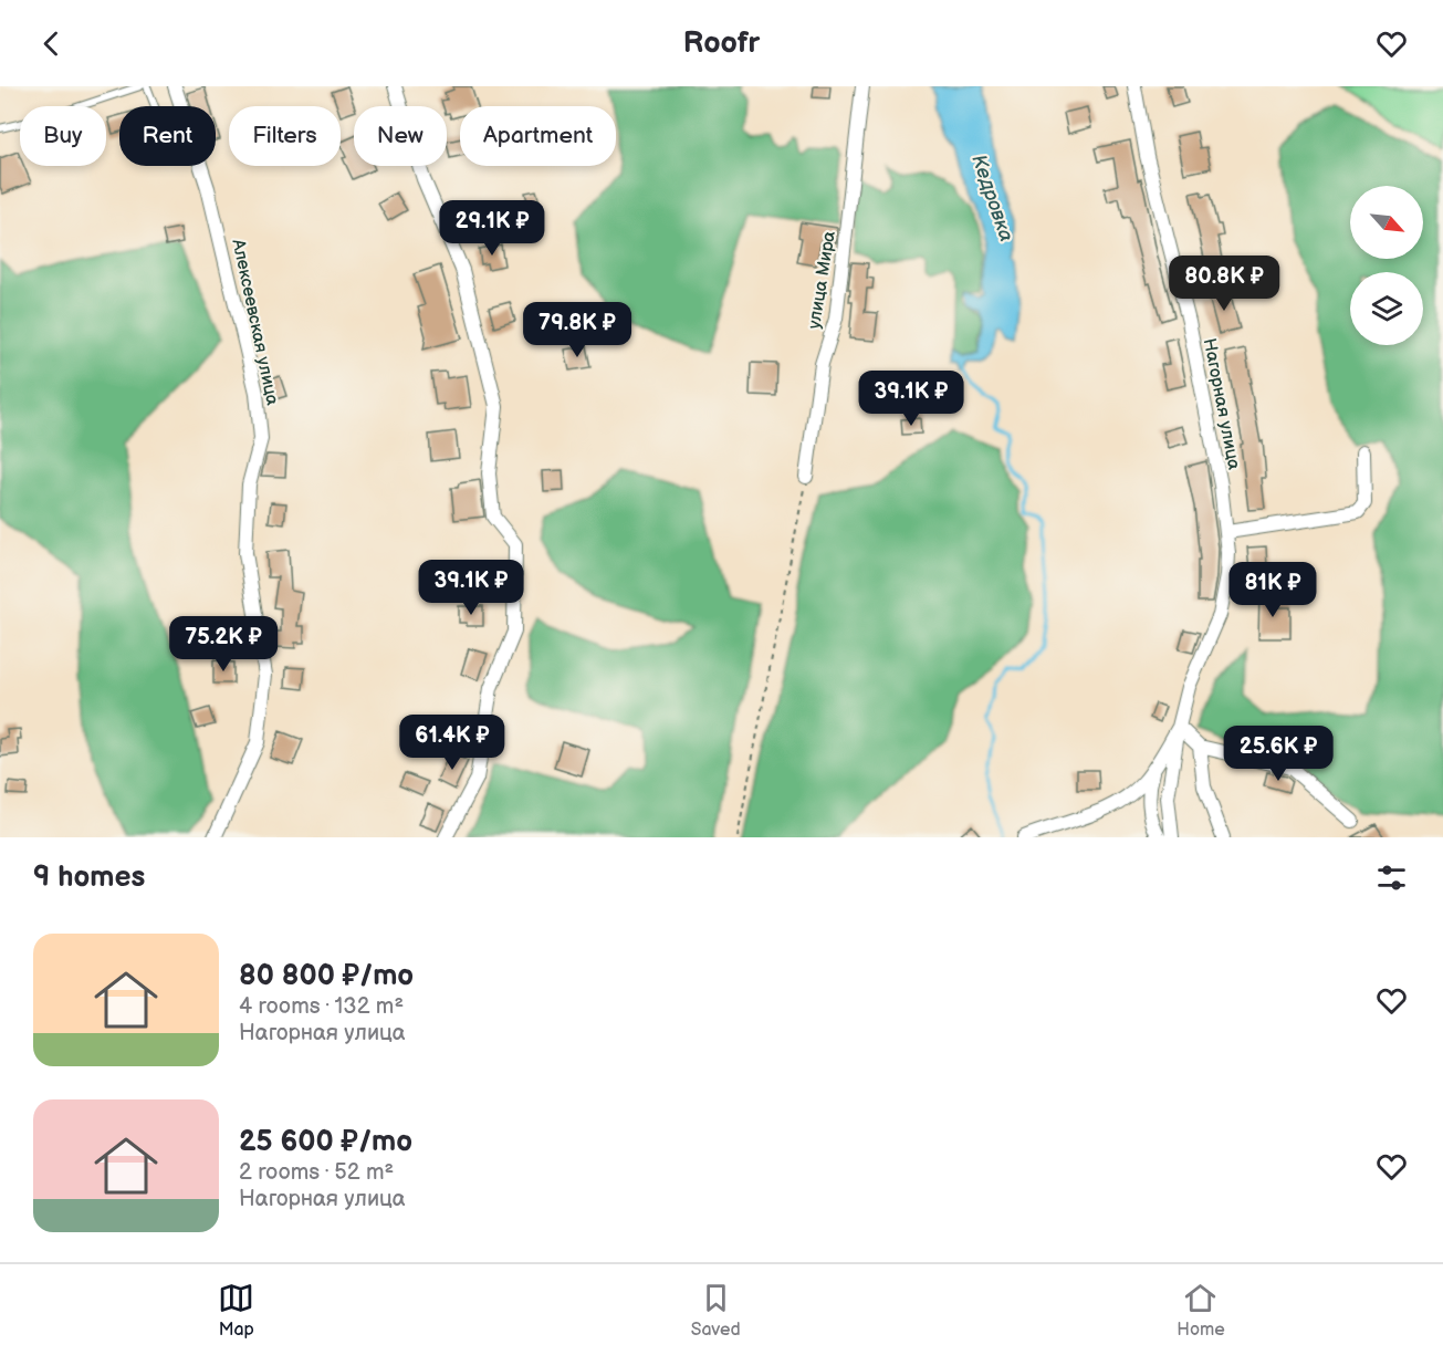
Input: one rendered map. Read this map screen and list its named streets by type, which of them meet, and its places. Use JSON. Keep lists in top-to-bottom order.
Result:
{
  "streets": {
    "street": ["улица Мира", "Алексеевская улица", "Нагорная улица"]
  },
  "water": ["Кедровка"],
  "north": "bottom right",
  "page": {
    "header": "Roofr",
    "chip": [
      "Buy",
      "Rent",
      "Filters",
      "New",
      "Apartment"
    ],
    "price": [
      "29.1K ₽",
      "80.8K ₽",
      "79.8K ₽",
      "39.1K ₽",
      "39.1K ₽",
      "81K ₽",
      "75.2K ₽",
      "61.4K ₽",
      "25.6K ₽"
    ],
    "heading": "9 homes",
    "list": [
      {
        "name": "80 800 ₽/mo",
        "note": "4 rooms · 132 m² · Нагорная улица"
      },
      {
        "name": "25 600 ₽/mo",
        "note": "2 rooms · 52 m² · Нагорная улица"
      }
    ],
    "tabs": ["Map", "Saved", "Home"]
  }
}
